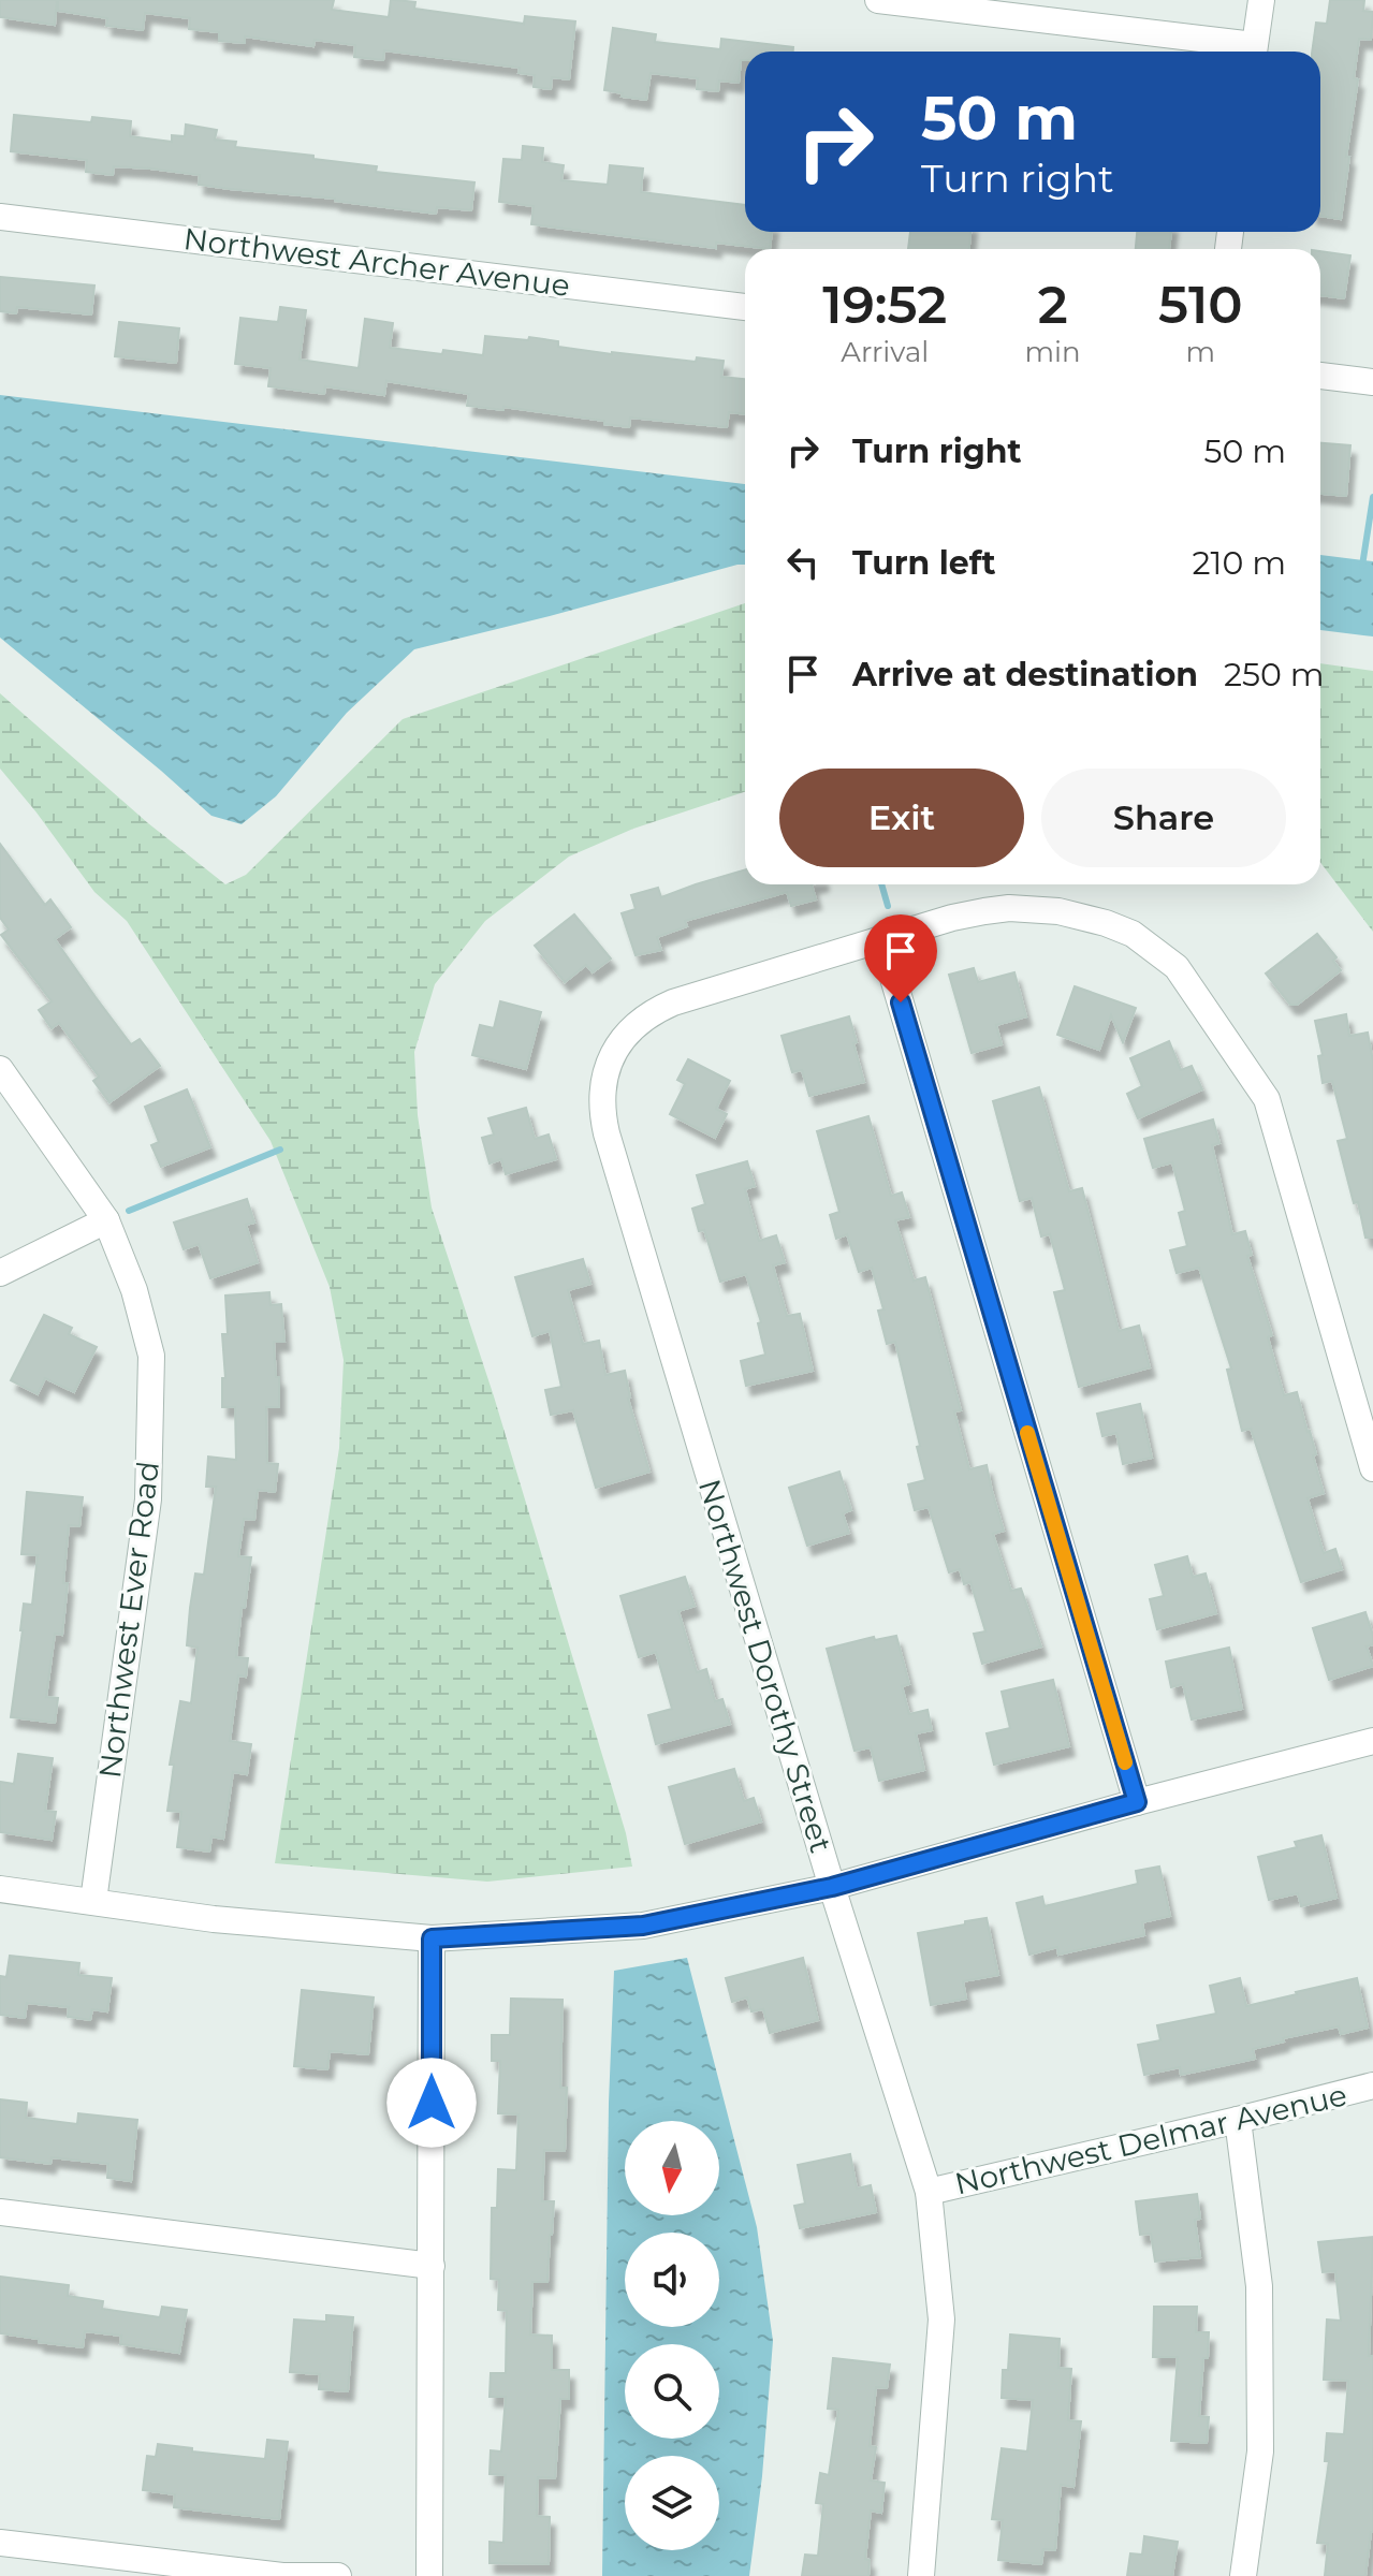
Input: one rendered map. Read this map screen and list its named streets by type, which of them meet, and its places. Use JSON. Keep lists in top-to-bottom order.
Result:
{
  "streets": {
    "street": [
      "Northwest Archer Avenue",
      "Northwest Ever Road",
      "Northwest Dorothy Street",
      "Northwest Delmar Avenue"
    ]
  },
  "crossings": [
    ["Northwest Dorothy Street", "Northwest Delmar Avenue"]
  ],
  "north": "bottom",
  "page": {
    "turn": ["50 m", "Turn right"],
    "eta": [
      "19:52",
      "Arrival",
      "2",
      "min",
      "510",
      "m"
    ],
    "list": [
      {
        "name": "Turn right",
        "value": "50 m"
      },
      {
        "name": "Turn left",
        "value": "210 m"
      },
      {
        "name": "Arrive at destination",
        "value": "250 m"
      }
    ],
    "buttons": ["Exit", "Share"]
  }
}
